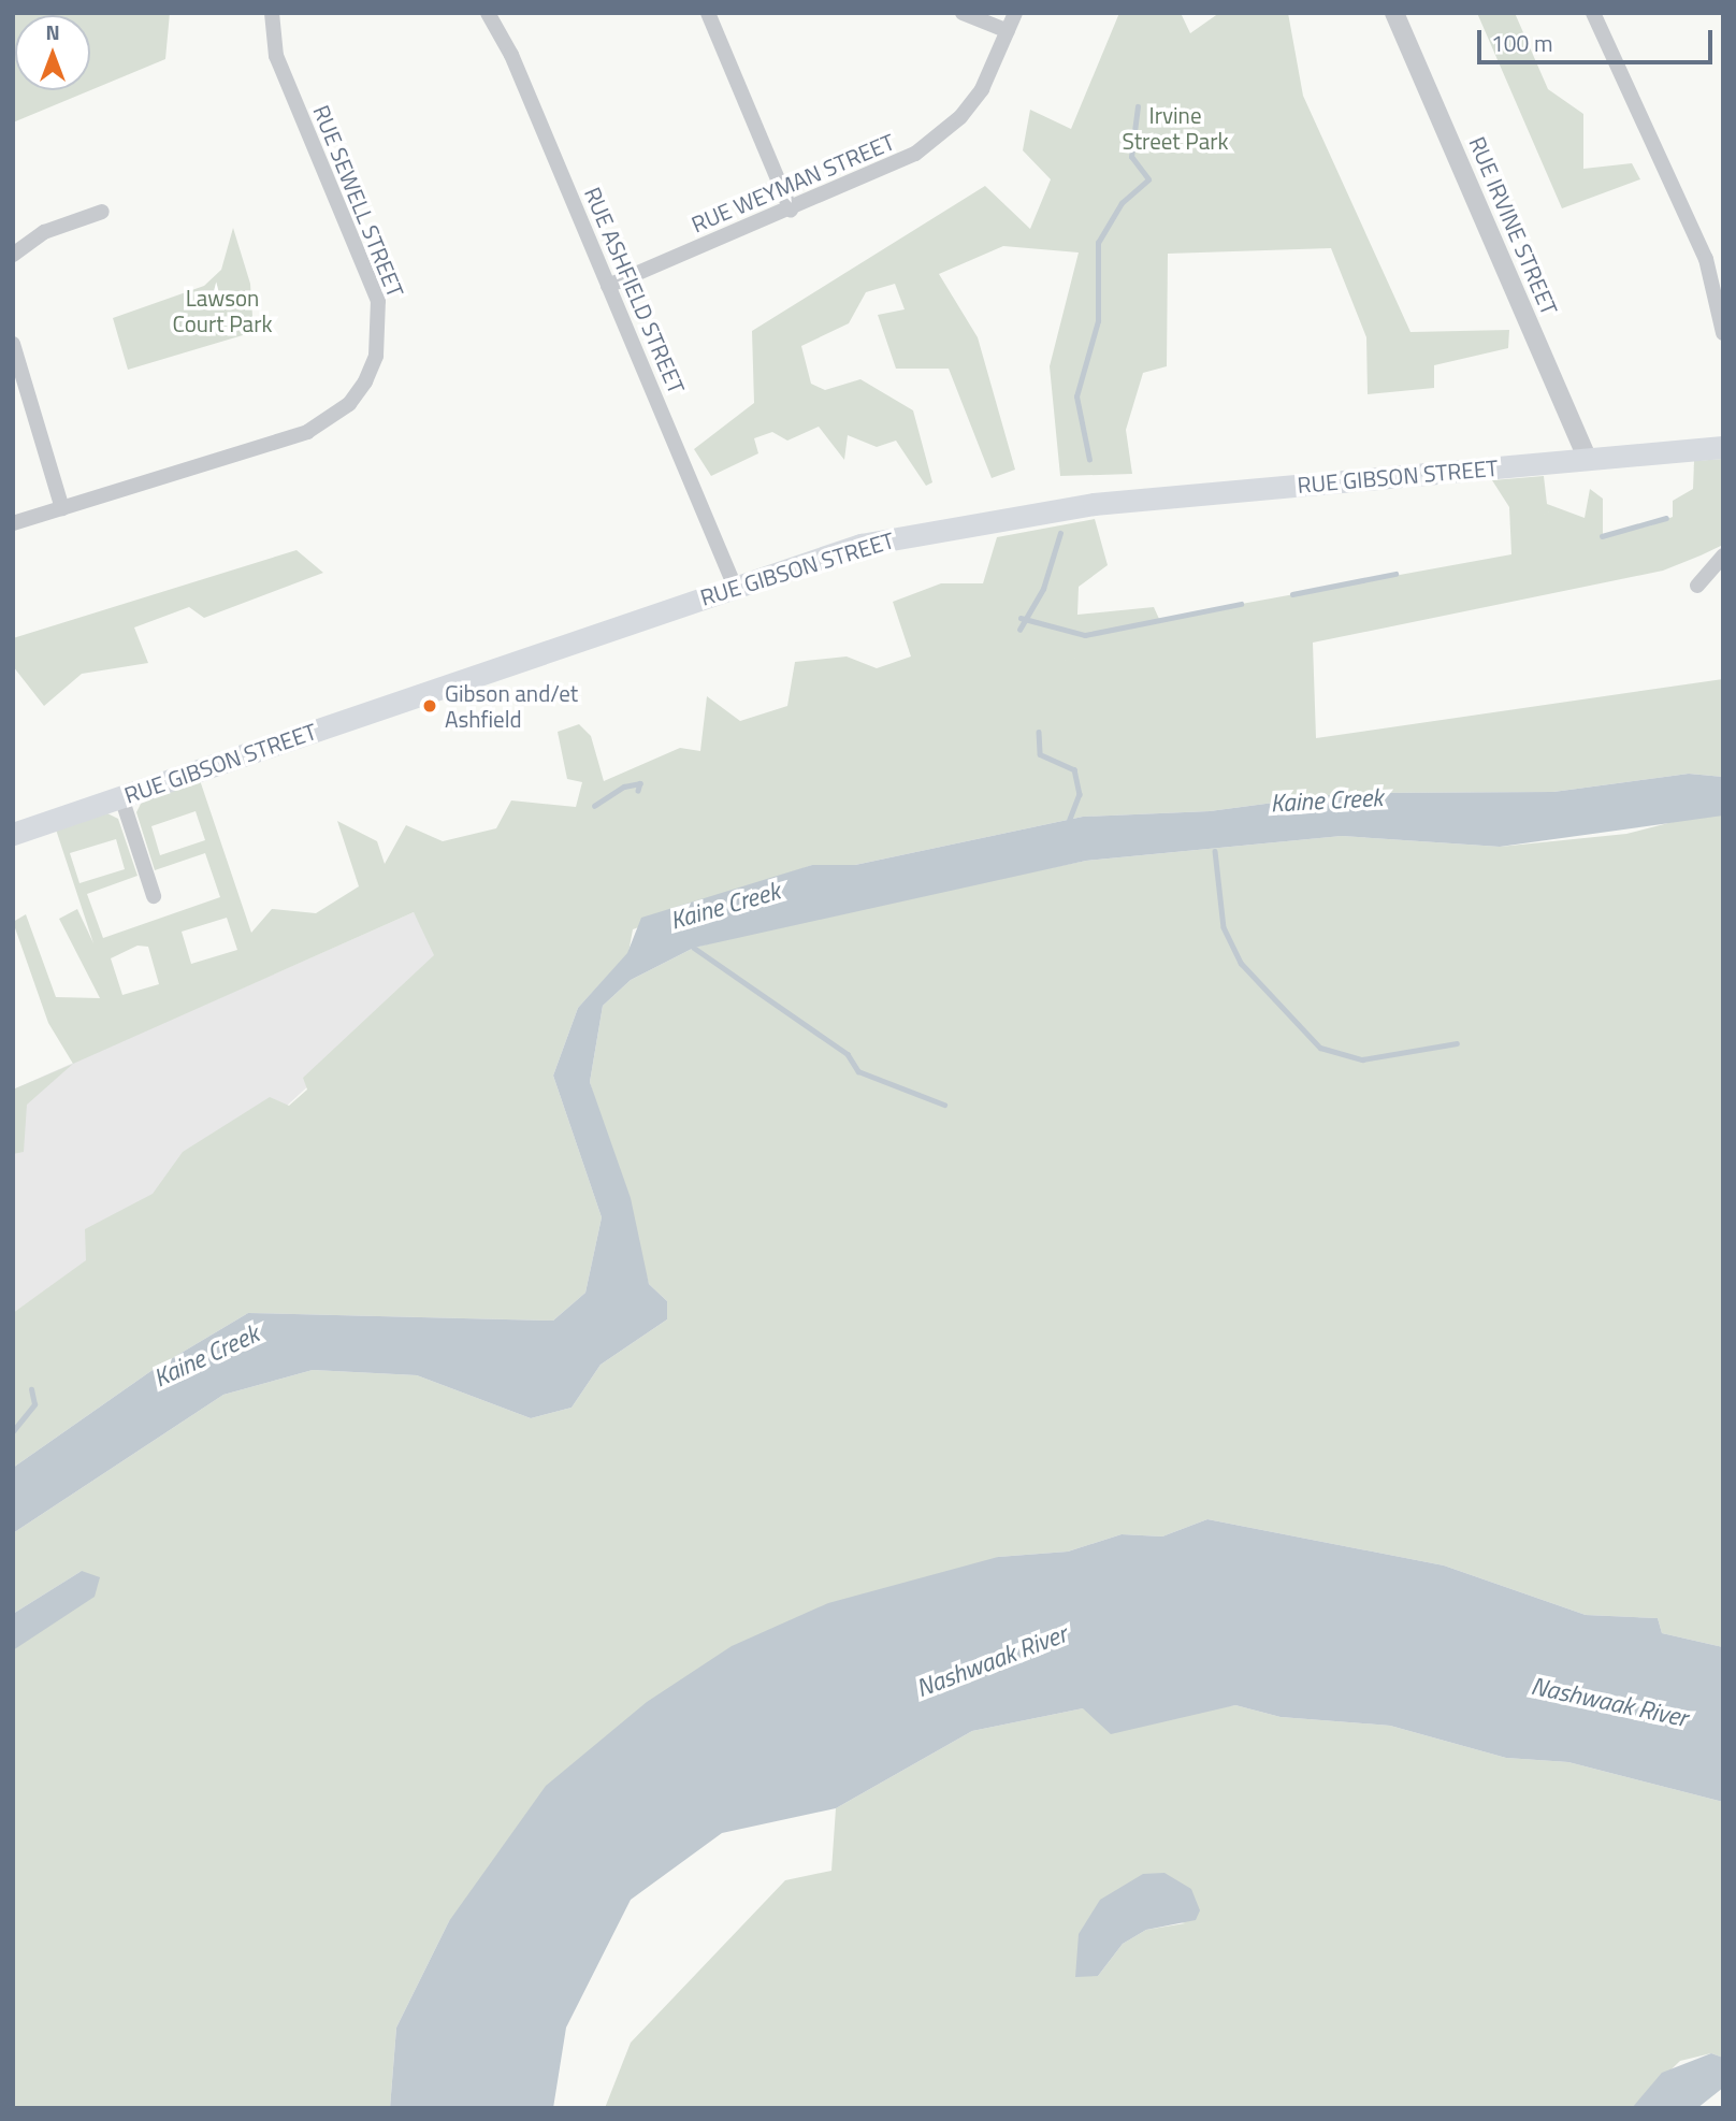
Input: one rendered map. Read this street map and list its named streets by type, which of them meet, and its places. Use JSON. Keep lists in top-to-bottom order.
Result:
{
  "streets": {
    "main road": ["RUE GIBSON STREET"],
    "street": [
      "RUE WEYMAN STREET",
      "RUE SEWELL STREET",
      "RUE IRVINE STREET",
      "RUE ASHFIELD STREET"
    ]
  },
  "crossings": [
    ["RUE WEYMAN STREET", "RUE ASHFIELD STREET"],
    ["RUE IRVINE STREET", "RUE GIBSON STREET"],
    ["RUE ASHFIELD STREET", "RUE GIBSON STREET"]
  ],
  "water": ["Kaine Creek", "Nashwaak River"],
  "parks": ["Irvine Street Park", "Lawson Court Park"],
  "places": ["Gibson and/et Ashfield"],
  "scale_bar": "100 m",
  "north": "top"
}
